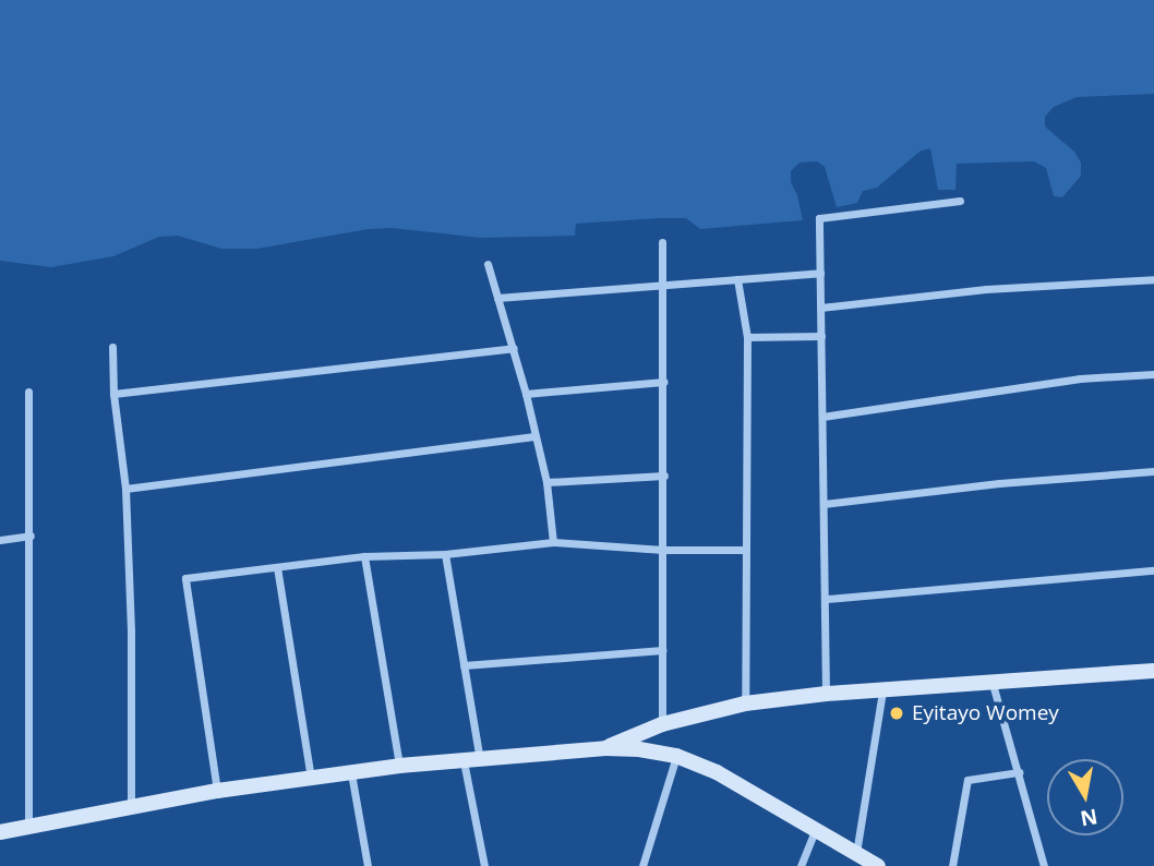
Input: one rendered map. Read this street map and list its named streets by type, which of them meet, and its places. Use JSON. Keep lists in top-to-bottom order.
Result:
{
  "places": ["Eyitayo Womey"],
  "north": "bottom"
}
